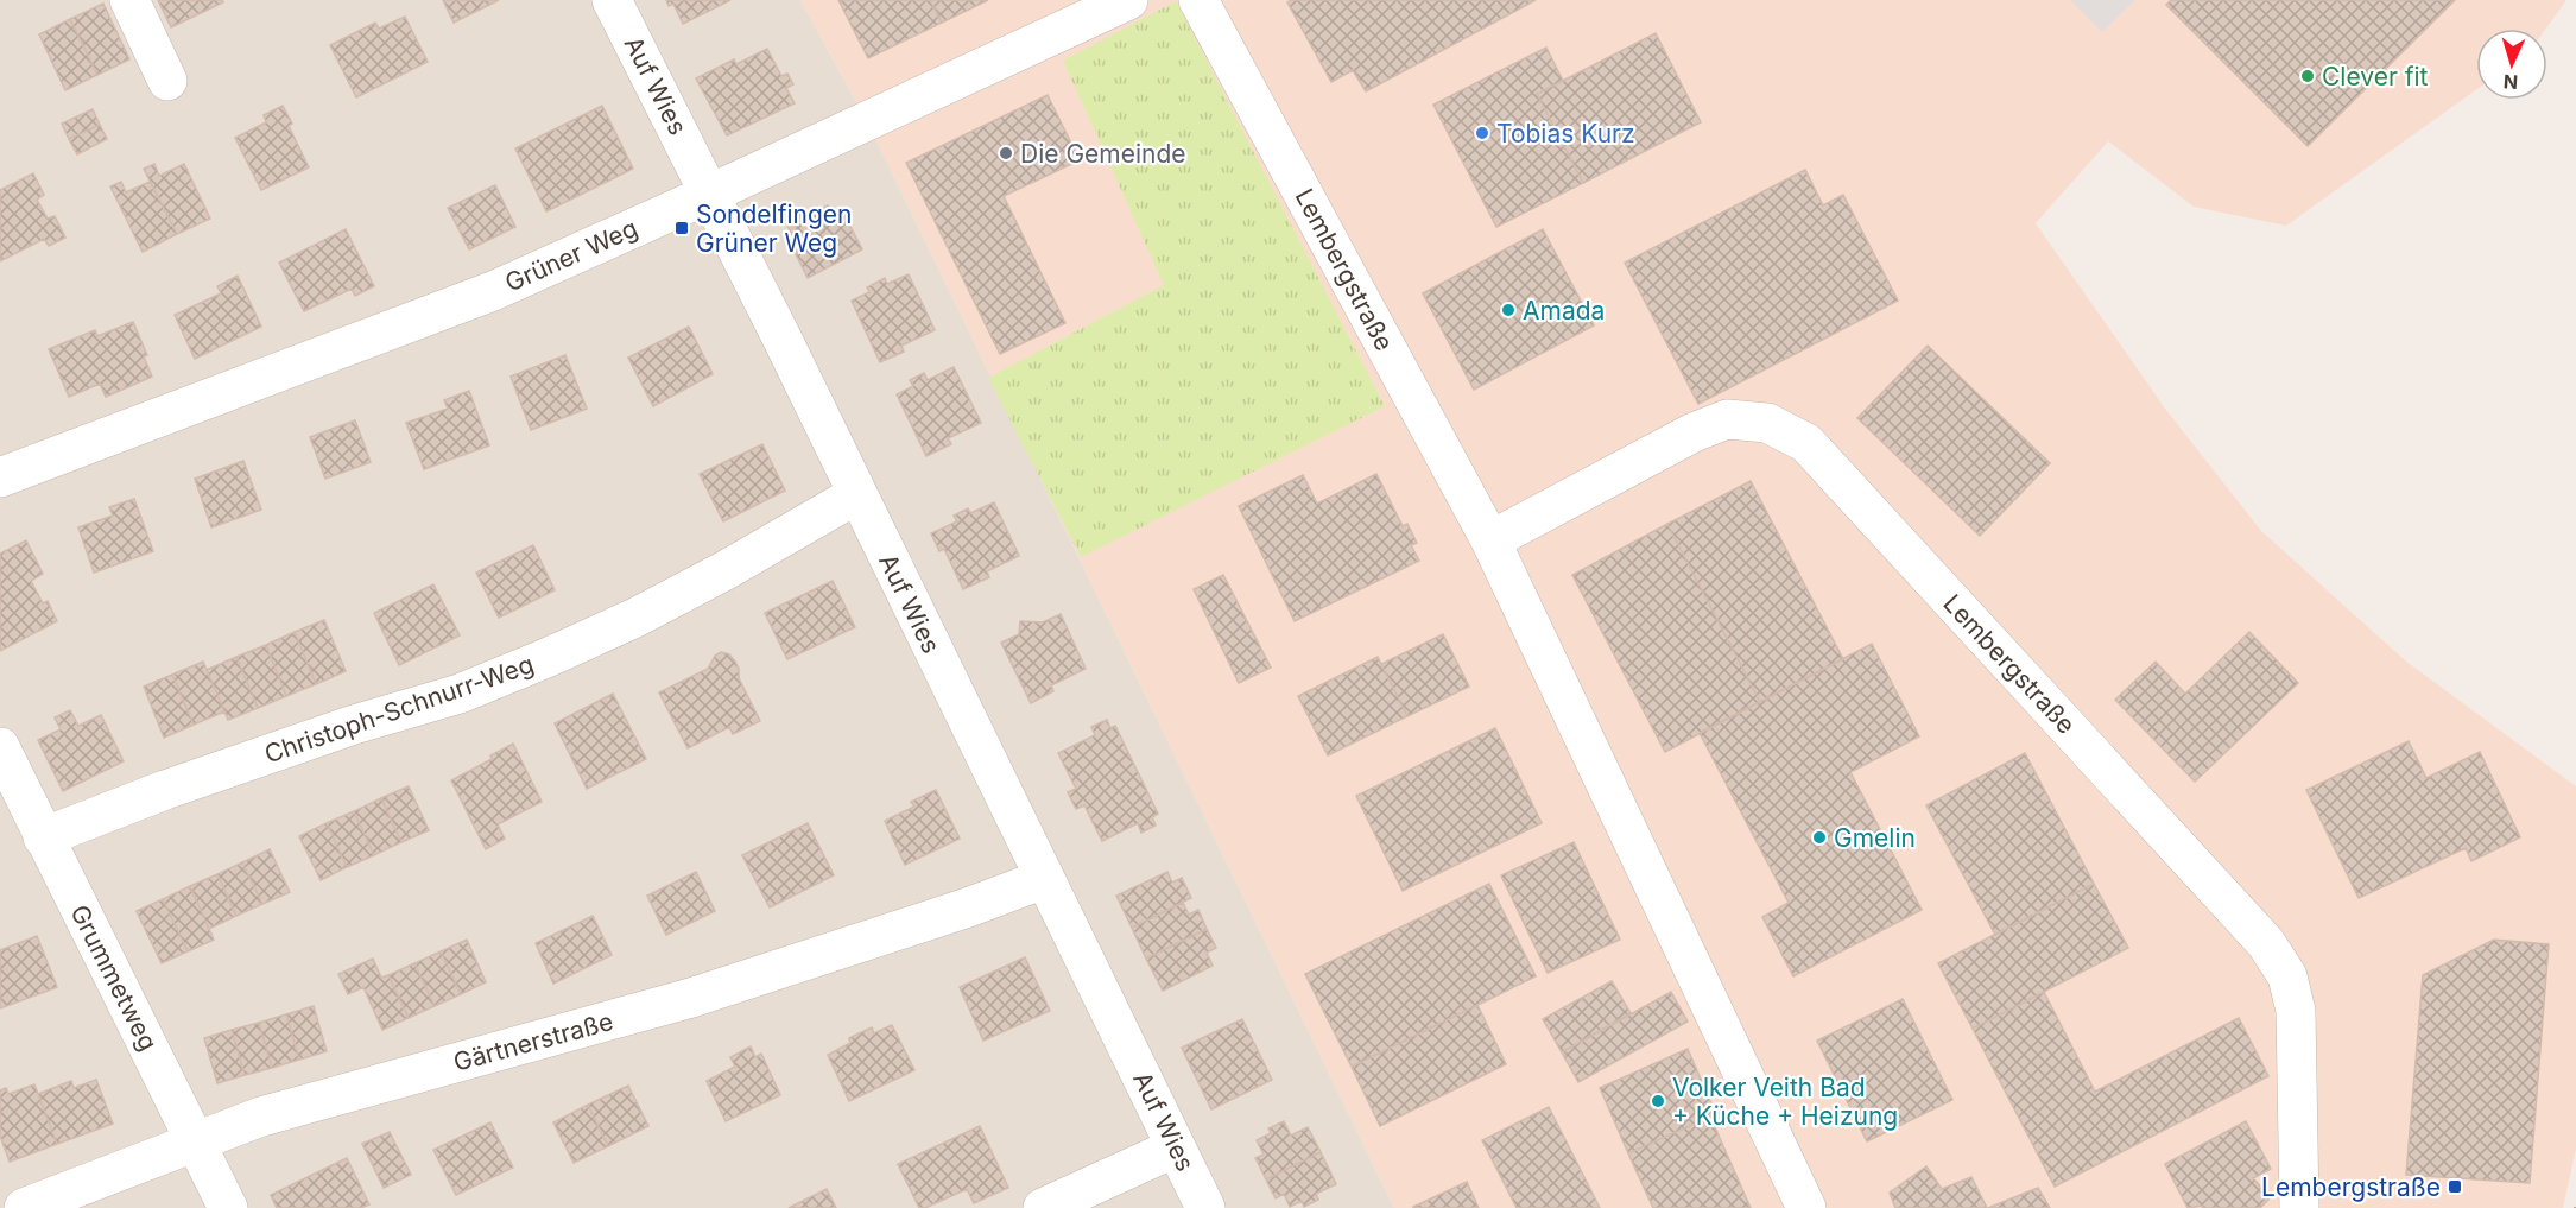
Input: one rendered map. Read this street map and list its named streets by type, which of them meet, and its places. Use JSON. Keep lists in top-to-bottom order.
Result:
{
  "streets": {
    "street": [
      "Auf Wies",
      "Grüner Weg",
      "Lembergstraße",
      "Christoph-Schnurr-Weg",
      "Grummetweg",
      "Gärtnerstraße"
    ]
  },
  "crossings": [
    ["Auf Wies", "Grüner Weg"],
    ["Auf Wies", "Christoph-Schnurr-Weg"],
    ["Auf Wies", "Gärtnerstraße"],
    ["Christoph-Schnurr-Weg", "Grummetweg"],
    ["Grummetweg", "Gärtnerstraße"]
  ],
  "places": {
    "other": [
      "Clever fit",
      "Tobias Kurz",
      "Die Gemeinde",
      "Amada",
      "Gmelin",
      "Volker Veith Bad + Küche + Heizung"
    ],
    "transit": ["Sondelfingen Grüner Weg", "Lembergstraße"]
  },
  "north": "bottom"
}
